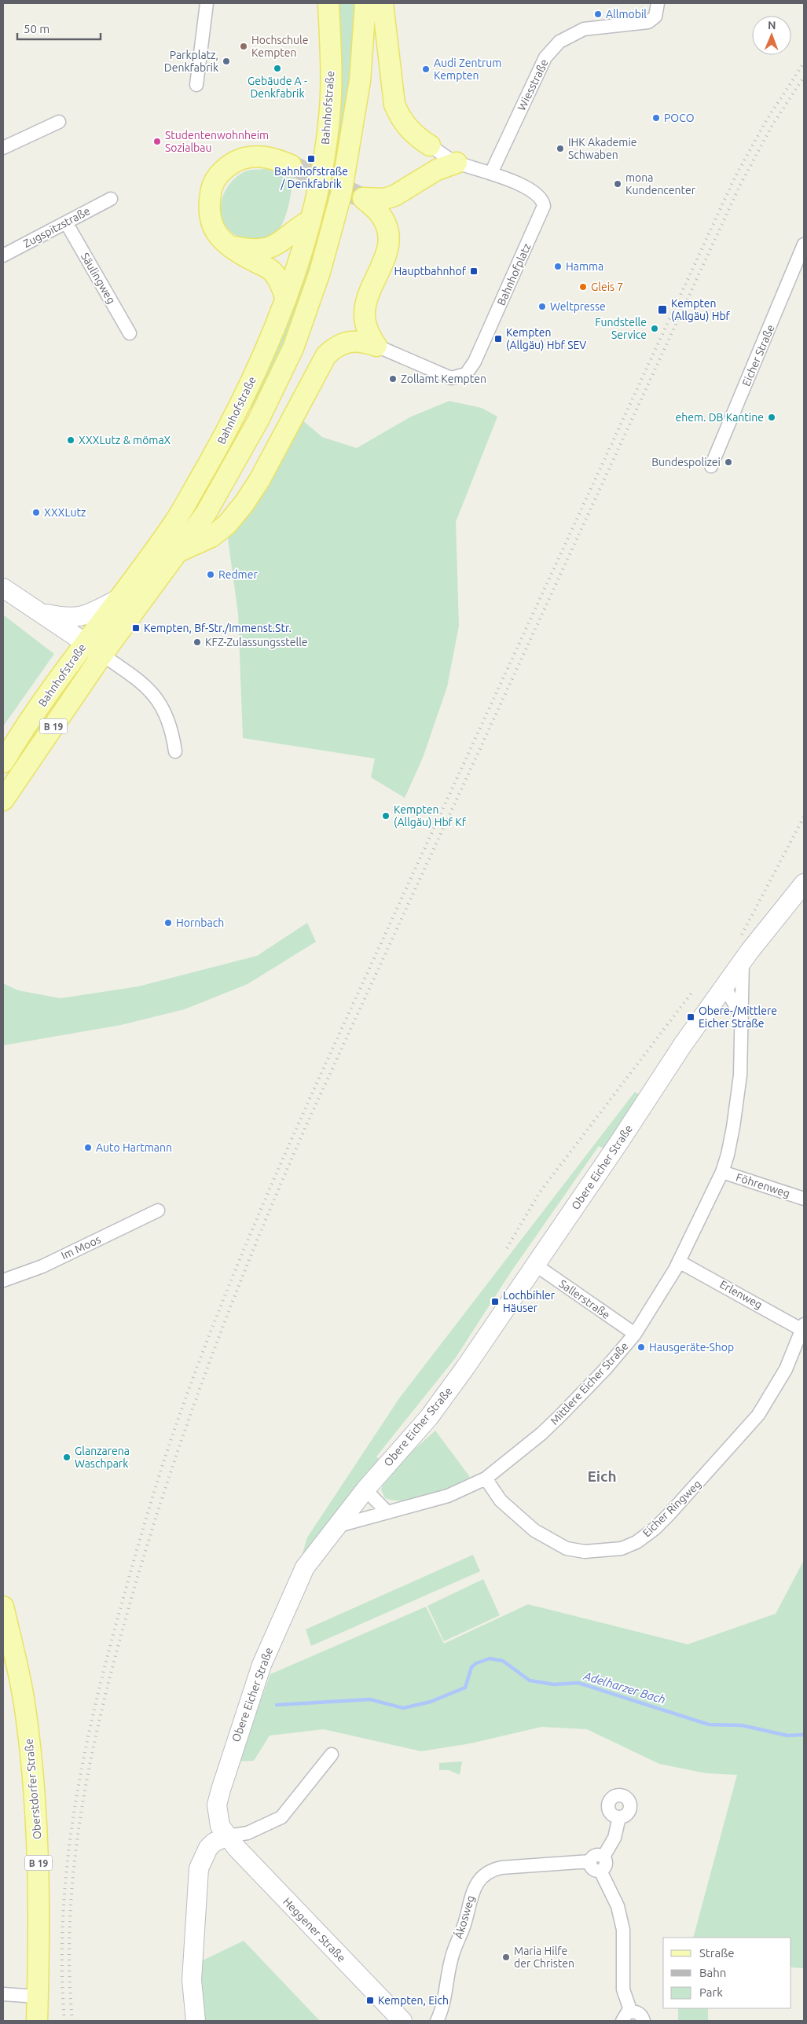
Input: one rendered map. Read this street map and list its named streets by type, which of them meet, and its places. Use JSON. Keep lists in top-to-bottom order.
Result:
{
  "streets": {
    "main road": ["Bahnhofstraße", "B 19", "Oberstdorfer Straße"],
    "street": [
      "Wiesstraße",
      "Zugspitzstraße",
      "Bahnhofplatz",
      "Säulingweg",
      "Eicher Straße",
      "Obere Eicher Straße",
      "Föhrenweg",
      "Im Moos",
      "Erlenweg",
      "Sallerstraße",
      "Mittlere Eicher Straße",
      "Eicher Ringweg",
      "Ákosweg",
      "Heggener Straße"
    ]
  },
  "crossings": [
    ["Wiesstraße", "Bahnhofplatz"],
    ["Zugspitzstraße", "Säulingweg"],
    ["Obere Eicher Straße", "Sallerstraße"],
    ["Obere Eicher Straße", "Mittlere Eicher Straße"],
    ["Obere Eicher Straße", "Heggener Straße"],
    ["Föhrenweg", "Mittlere Eicher Straße"],
    ["Erlenweg", "Mittlere Eicher Straße"],
    ["Erlenweg", "Eicher Ringweg"],
    ["Sallerstraße", "Mittlere Eicher Straße"],
    ["Mittlere Eicher Straße", "Eicher Ringweg"]
  ],
  "districts": ["Eich"],
  "water": ["Adelharzer Bach"],
  "places": {
    "other": [
      "Allmobil",
      "Hochschule Kempten",
      "Parkplatz, Denkfabrik",
      "Gebäude A - Denkfabrik",
      "Audi Zentrum Kempten",
      "POCO",
      "Studentenwohnheim Sozialbau",
      "IHK Akademie Schwaben",
      "mona Kundencenter",
      "Hamma",
      "Gleis 7",
      "Weltpresse",
      "Fundstelle Service",
      "Zollamt Kempten",
      "ehem. DB Kantine",
      "XXXLutz & mömaX",
      "Bundespolizei",
      "XXXLutz",
      "Redmer",
      "KFZ-Zulassungsstelle",
      "Kempten (Allgäu) Hbf Kf",
      "Hornbach",
      "Auto Hartmann",
      "Hausgeräte-Shop",
      "Glanzarena Waschpark",
      "Maria Hilfe der Christen"
    ],
    "transit": [
      "Bahnhofstraße / Denkfabrik",
      "Hauptbahnhof",
      "Kempten (Allgäu) Hbf",
      "Kempten (Allgäu) Hbf SEV",
      "Kempten, Bf-Str./Immenst.Str.",
      "Obere-/Mittlere Eicher Straße",
      "Lochbihler Häuser",
      "Kempten, Eich"
    ]
  },
  "legend": ["Straße", "Bahn", "Park"],
  "scale_bar": "50 m",
  "north": "top"
}
